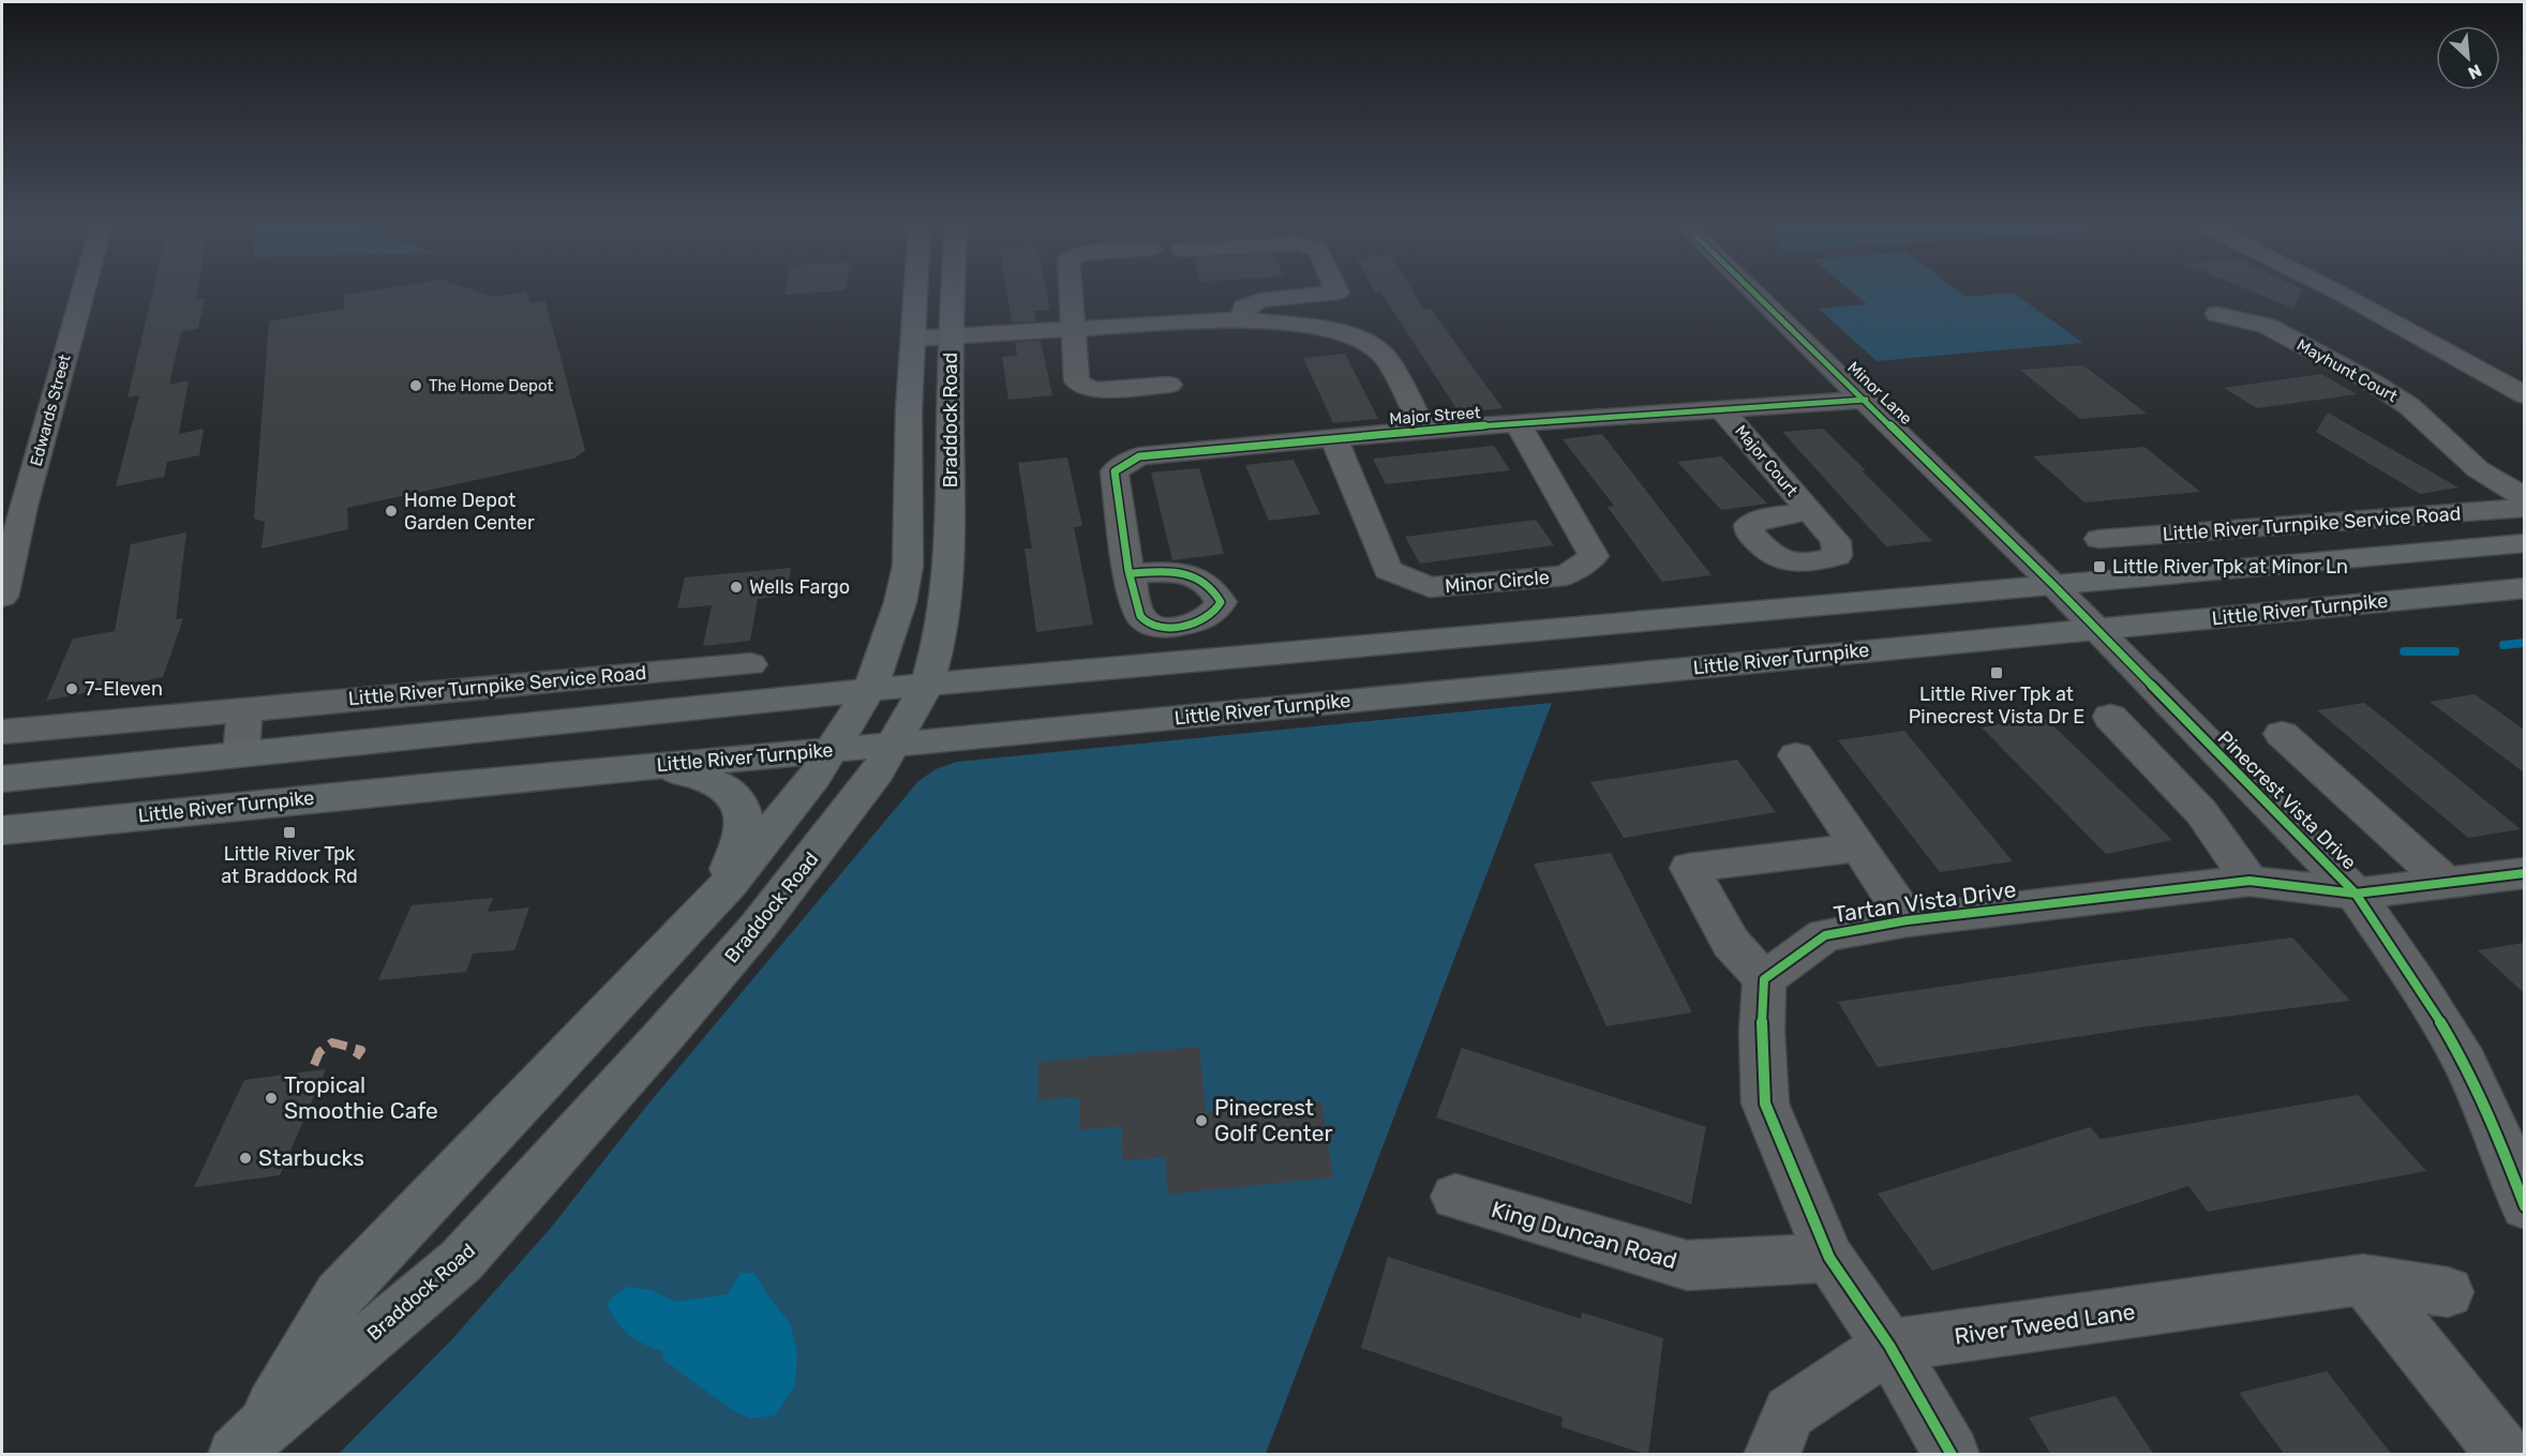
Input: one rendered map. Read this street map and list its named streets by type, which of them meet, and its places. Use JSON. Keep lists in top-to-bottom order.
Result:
{
  "streets": {
    "main road": ["Braddock Road", "Little River Turnpike"],
    "street": [
      "Mayhunt Court",
      "Minor Lane",
      "Edwards Street",
      "Major Street",
      "Major Court",
      "Little River Turnpike Service Road",
      "Minor Circle",
      "Pinecrest Vista Drive",
      "Tartan Vista Drive",
      "King Duncan Road",
      "River Tweed Lane"
    ]
  },
  "crossings": [
    ["Minor Lane", "Major Street"],
    ["Minor Lane", "Pinecrest Vista Drive"],
    ["Major Street", "Major Court"],
    ["Major Street", "Minor Circle"],
    ["Braddock Road", "Little River Turnpike"],
    ["Little River Turnpike", "Pinecrest Vista Drive"],
    ["Pinecrest Vista Drive", "Tartan Vista Drive"]
  ],
  "places": {
    "other": [
      "The Home Depot",
      "Home Depot Garden Center",
      "Wells Fargo",
      "7-Eleven",
      "Tropical Smoothie Cafe",
      "Pinecrest Golf Center",
      "Starbucks"
    ],
    "transit": ["Little River Tpk at Minor Ln", "Little River Tpk at Pinecrest Vista Dr E", "Little River Tpk at Braddock Rd"]
  },
  "north": "bottom right"
}
